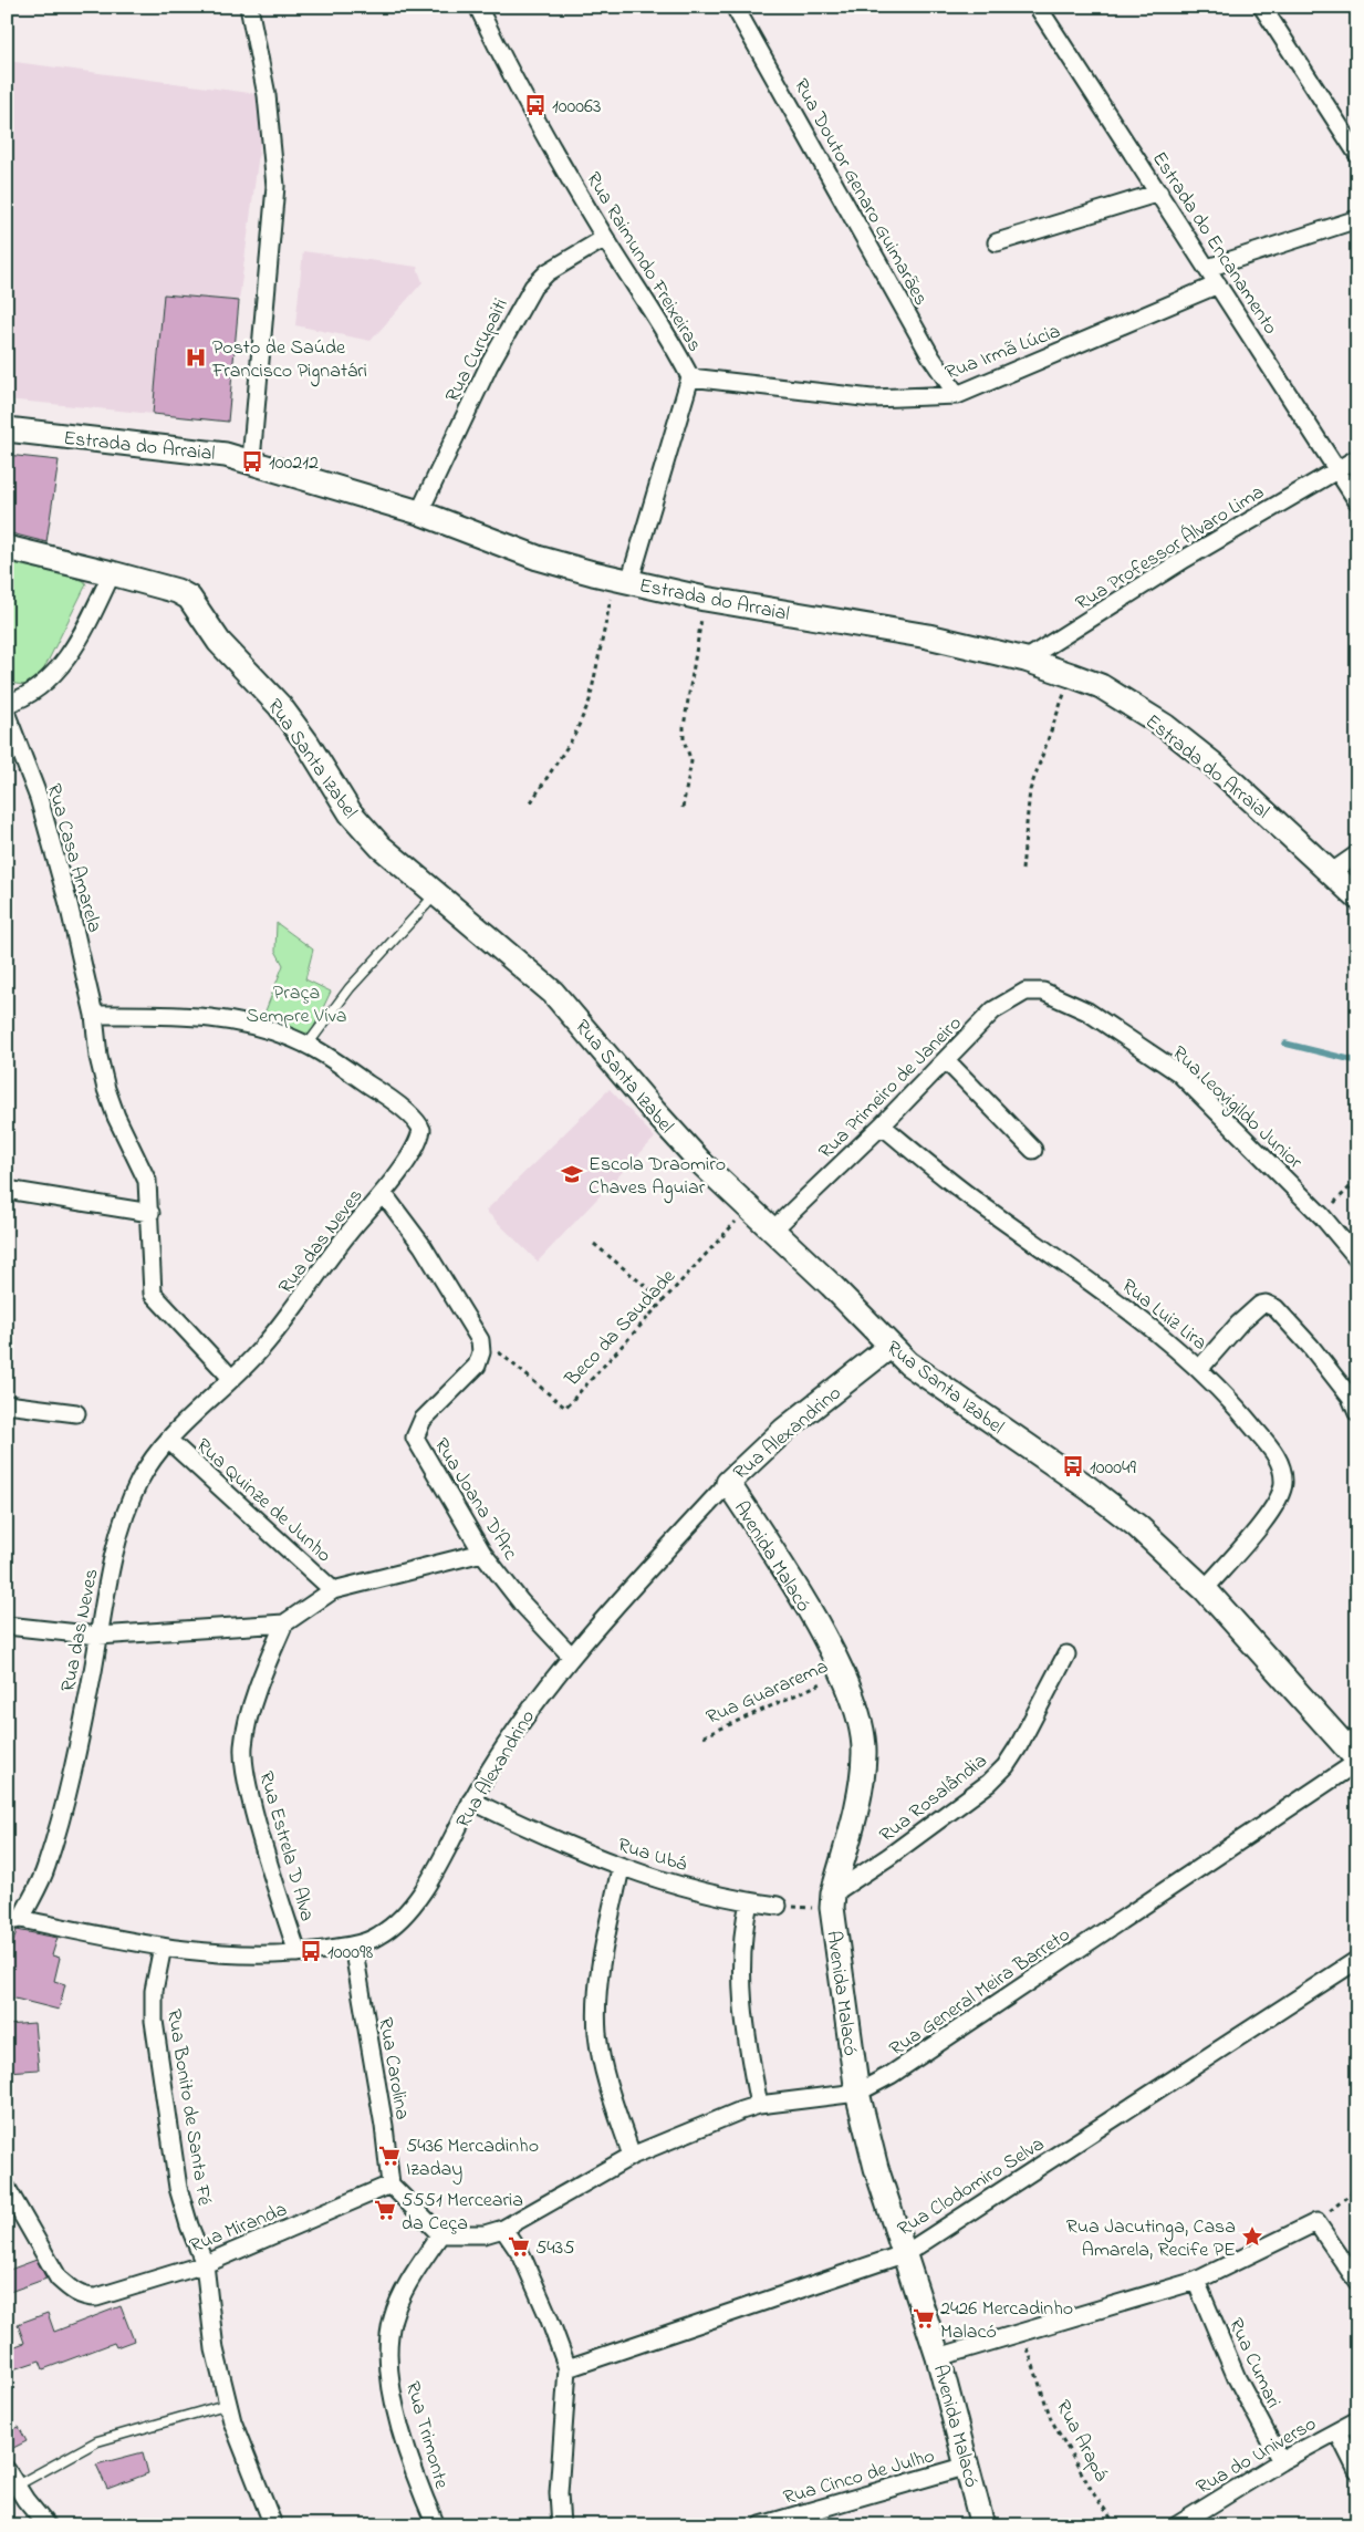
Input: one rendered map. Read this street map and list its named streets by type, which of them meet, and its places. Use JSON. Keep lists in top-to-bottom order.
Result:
{
  "streets": {
    "street": [
      "Rua Doutor Genaro Guimarães",
      "Estrada do Encanamento",
      "Rua Raimundo Freixeiras",
      "Rua Curupaiti",
      "Rua Irmã Lúcia",
      "Estrada do Arraial",
      "Rua Professor Álvaro Lima",
      "Rua Santa Izabel",
      "Rua Casa Amarela",
      "Rua Primeiro de Janeiro",
      "Rua Leovigildo Junior",
      "Rua das Neves",
      "Rua Luiz Lira",
      "Rua Alexandrino",
      "Rua Joana D'Arc",
      "Rua Quinze de Junho",
      "Avenida Malacó",
      "Rua Rosalândia",
      "Rua Estrela D Alva",
      "Rua Ubá",
      "Rua General Meira Barreto",
      "Rua Carolina",
      "Rua Bonito de Santa Fé",
      "Rua Clodomiro Selva",
      "Rua Miranda",
      "Rua Cumari",
      "Rua Trimonte",
      "Rua do Universo",
      "Rua Cinco de Julho"
    ],
    "path": ["Beco da Saudade", "Rua Guararema", "Rua Arapá"]
  },
  "crossings": [
    ["Rua Doutor Genaro Guimarães", "Rua Irmã Lúcia"],
    ["Estrada do Encanamento", "Rua Irmã Lúcia"],
    ["Estrada do Encanamento", "Rua Professor Álvaro Lima"],
    ["Rua Raimundo Freixeiras", "Rua Curupaiti"],
    ["Rua Raimundo Freixeiras", "Rua Irmã Lúcia"],
    ["Rua Raimundo Freixeiras", "Estrada do Arraial"],
    ["Rua Curupaiti", "Estrada do Arraial"],
    ["Estrada do Arraial", "Rua Professor Álvaro Lima"],
    ["Rua Santa Izabel", "Rua Primeiro de Janeiro"],
    ["Rua Santa Izabel", "Rua Luiz Lira"],
    ["Rua Santa Izabel", "Beco da Saudade"],
    ["Rua Santa Izabel", "Rua Alexandrino"],
    ["Rua Santa Izabel", "Rua General Meira Barreto"],
    ["Rua Primeiro de Janeiro", "Rua Leovigildo Junior"],
    ["Rua Primeiro de Janeiro", "Rua Luiz Lira"],
    ["Rua das Neves", "Rua Alexandrino"],
    ["Rua das Neves", "Rua Quinze de Junho"],
    ["Beco da Saudade", "Rua Joana D'Arc"],
    ["Rua Alexandrino", "Rua Joana D'Arc"],
    ["Rua Alexandrino", "Avenida Malacó"],
    ["Rua Alexandrino", "Rua Estrela D Alva"],
    ["Rua Alexandrino", "Rua Ubá"],
    ["Rua Alexandrino", "Rua Carolina"],
    ["Rua Alexandrino", "Rua Bonito de Santa Fé"],
    ["Avenida Malacó", "Rua Guararema"],
    ["Avenida Malacó", "Rua Rosalândia"],
    ["Avenida Malacó", "Rua General Meira Barreto"],
    ["Avenida Malacó", "Rua Clodomiro Selva"],
    ["Avenida Malacó", "Rua Cinco de Julho"],
    ["Rua Carolina", "Rua Miranda"],
    ["Rua Bonito de Santa Fé", "Rua Miranda"],
    ["Rua Cumari", "Rua do Universo"]
  ],
  "parks": ["Praça Sempre Viva"],
  "places": {
    "bus stop": [
      "100063",
      "100212",
      "100049",
      "100098"
    ],
    "hospital": ["Posto de Saúde Francisco Pignatári"],
    "school or university": ["Escola Draomiro Chaves Aguiar"],
    "supermarket": [
      "5436 Mercadinho Izaday",
      "5551 Mercearia da Ceça",
      "5435",
      "2426 Mercadinho Malacó"
    ],
    "place": ["Rua Jacutinga, Casa Amarela, Recife PE"]
  }
}
